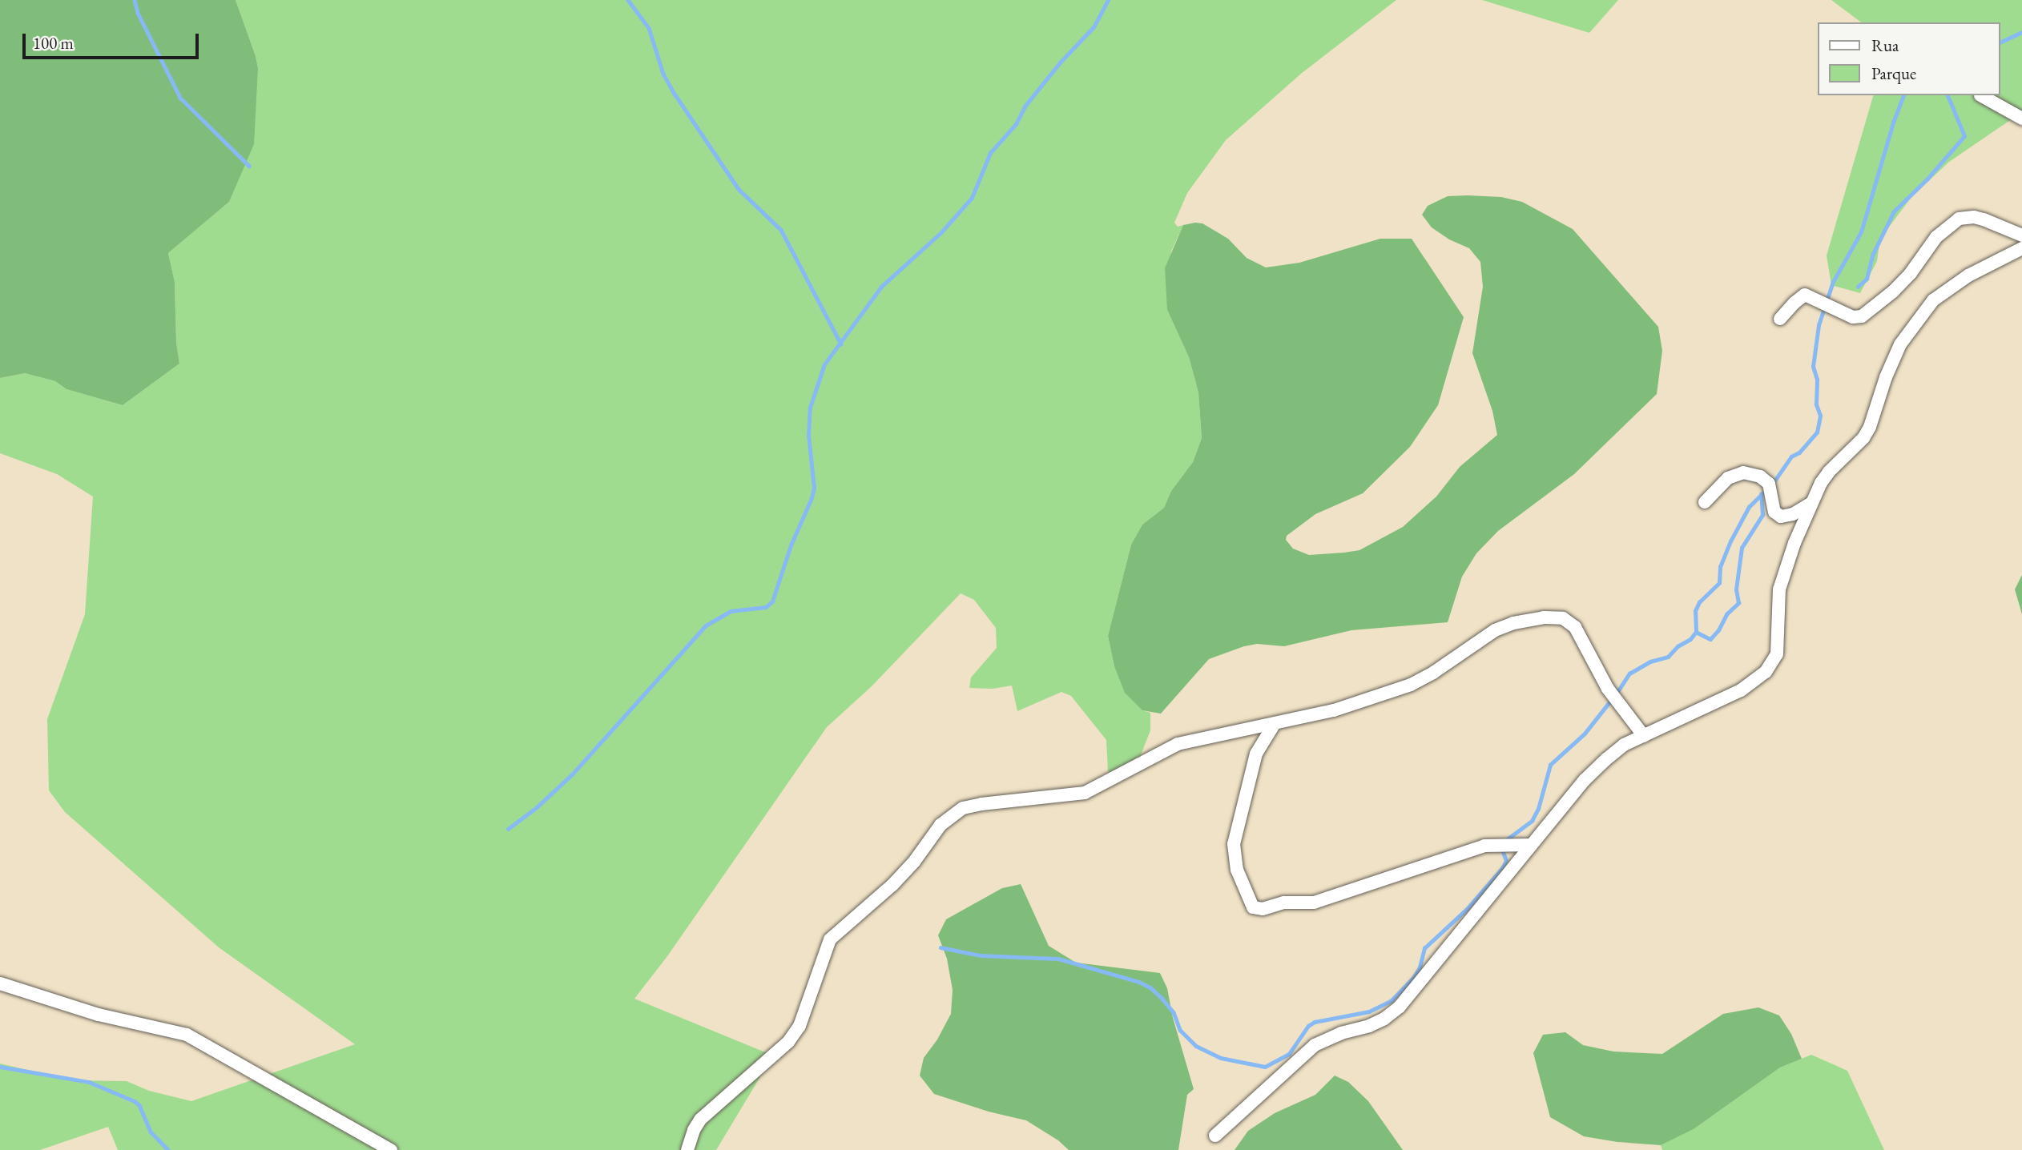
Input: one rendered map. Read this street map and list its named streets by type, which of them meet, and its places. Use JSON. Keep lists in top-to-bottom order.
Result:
{
  "legend": ["Rua", "Parque"],
  "scale_bar": "100 m"
}
